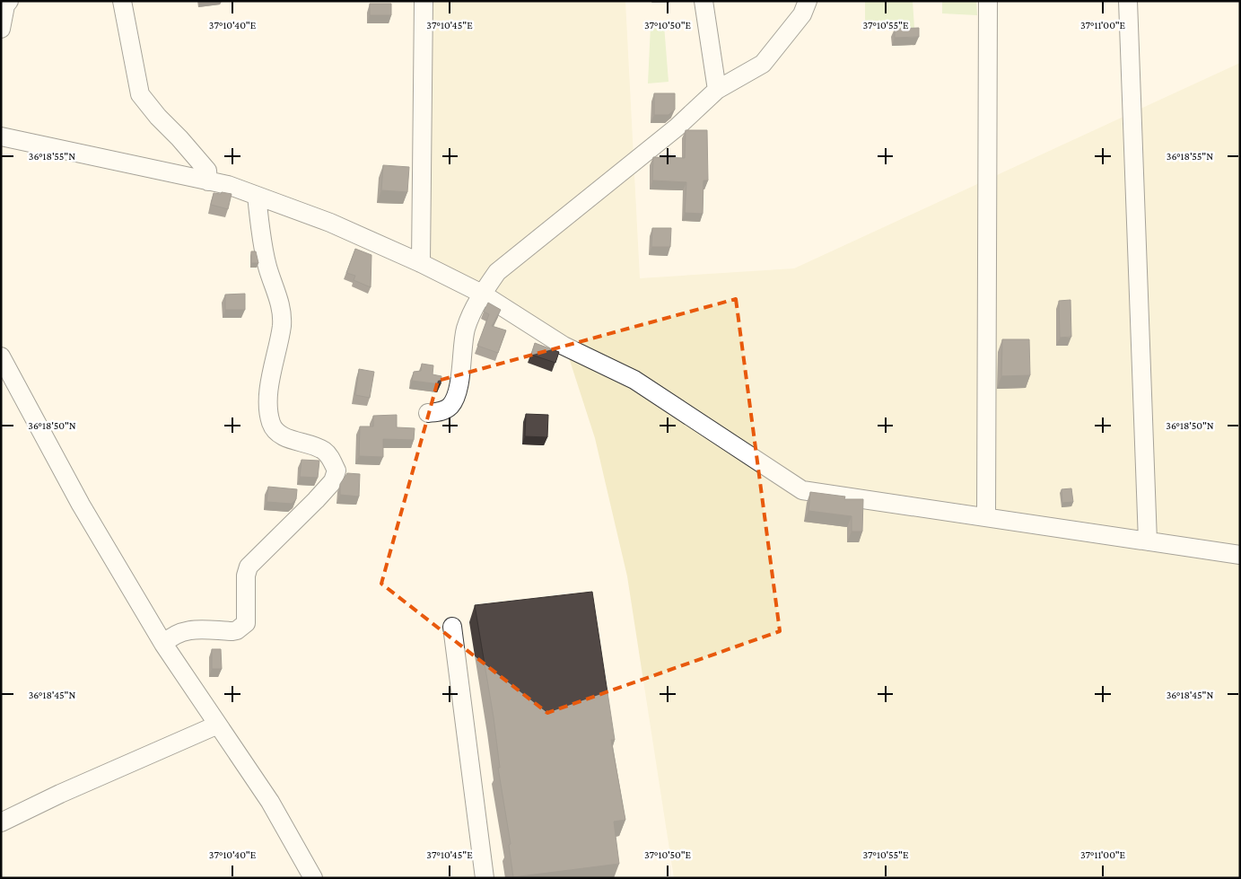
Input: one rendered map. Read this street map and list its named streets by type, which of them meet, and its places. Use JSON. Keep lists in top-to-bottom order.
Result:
{
  "coordinates": [
    "37°10'40\"E",
    "37°10'45\"E",
    "37°10'50\"E",
    "37°10'55\"E",
    "37°11'00\"E",
    "36°18'55\"N",
    "36°18'50\"N",
    "36°18'45\"N"
  ]
}
